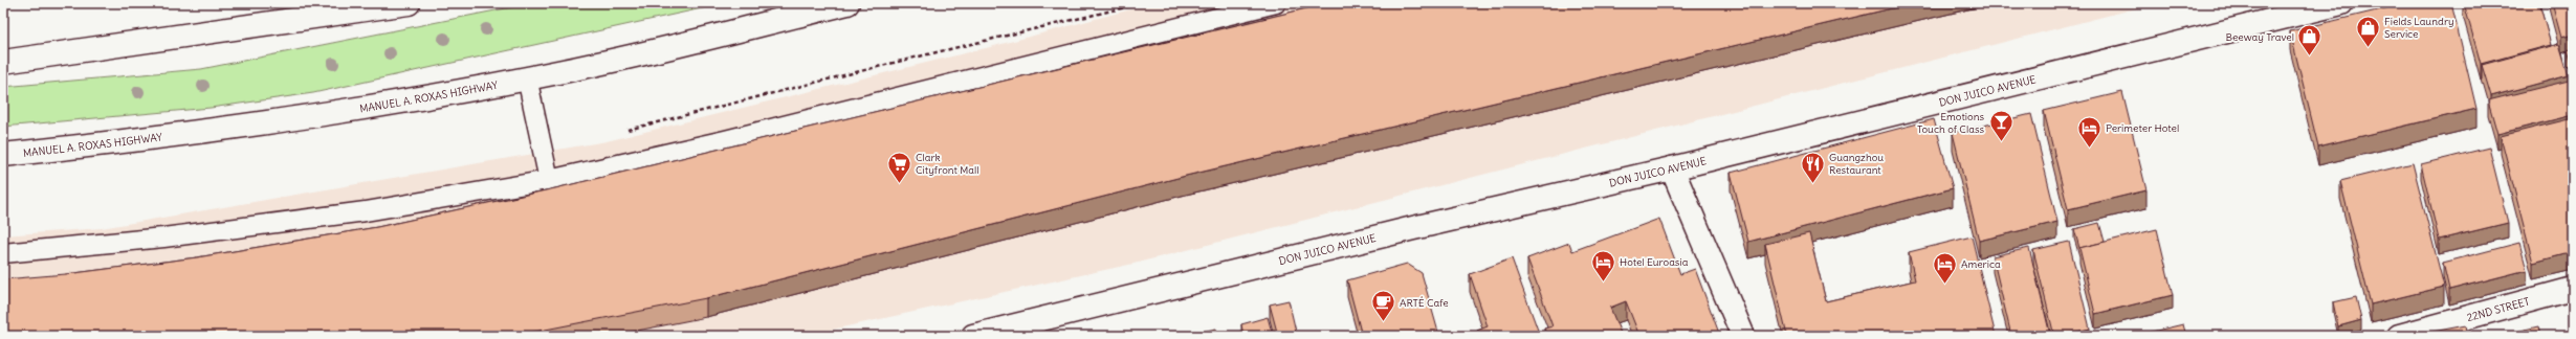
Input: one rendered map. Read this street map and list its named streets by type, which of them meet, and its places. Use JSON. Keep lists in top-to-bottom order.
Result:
{
  "streets": {
    "main road": ["DON JUICO AVENUE", "MANUEL A. ROXAS HIGHWAY", "22ND STREET"]
  },
  "places": {
    "shop": ["Fields Laundry Service", "Beeway Travel"],
    "bar": ["Emotions Touch of Class"],
    "hotel": ["Perimeter Hotel", "Hotel Euroasia", "America"],
    "supermarket": ["Clark Cityfront Mall"],
    "restaurant": ["Guangzhou Restaurant"],
    "cafe": ["ARTÉ Cafe"]
  }
}
